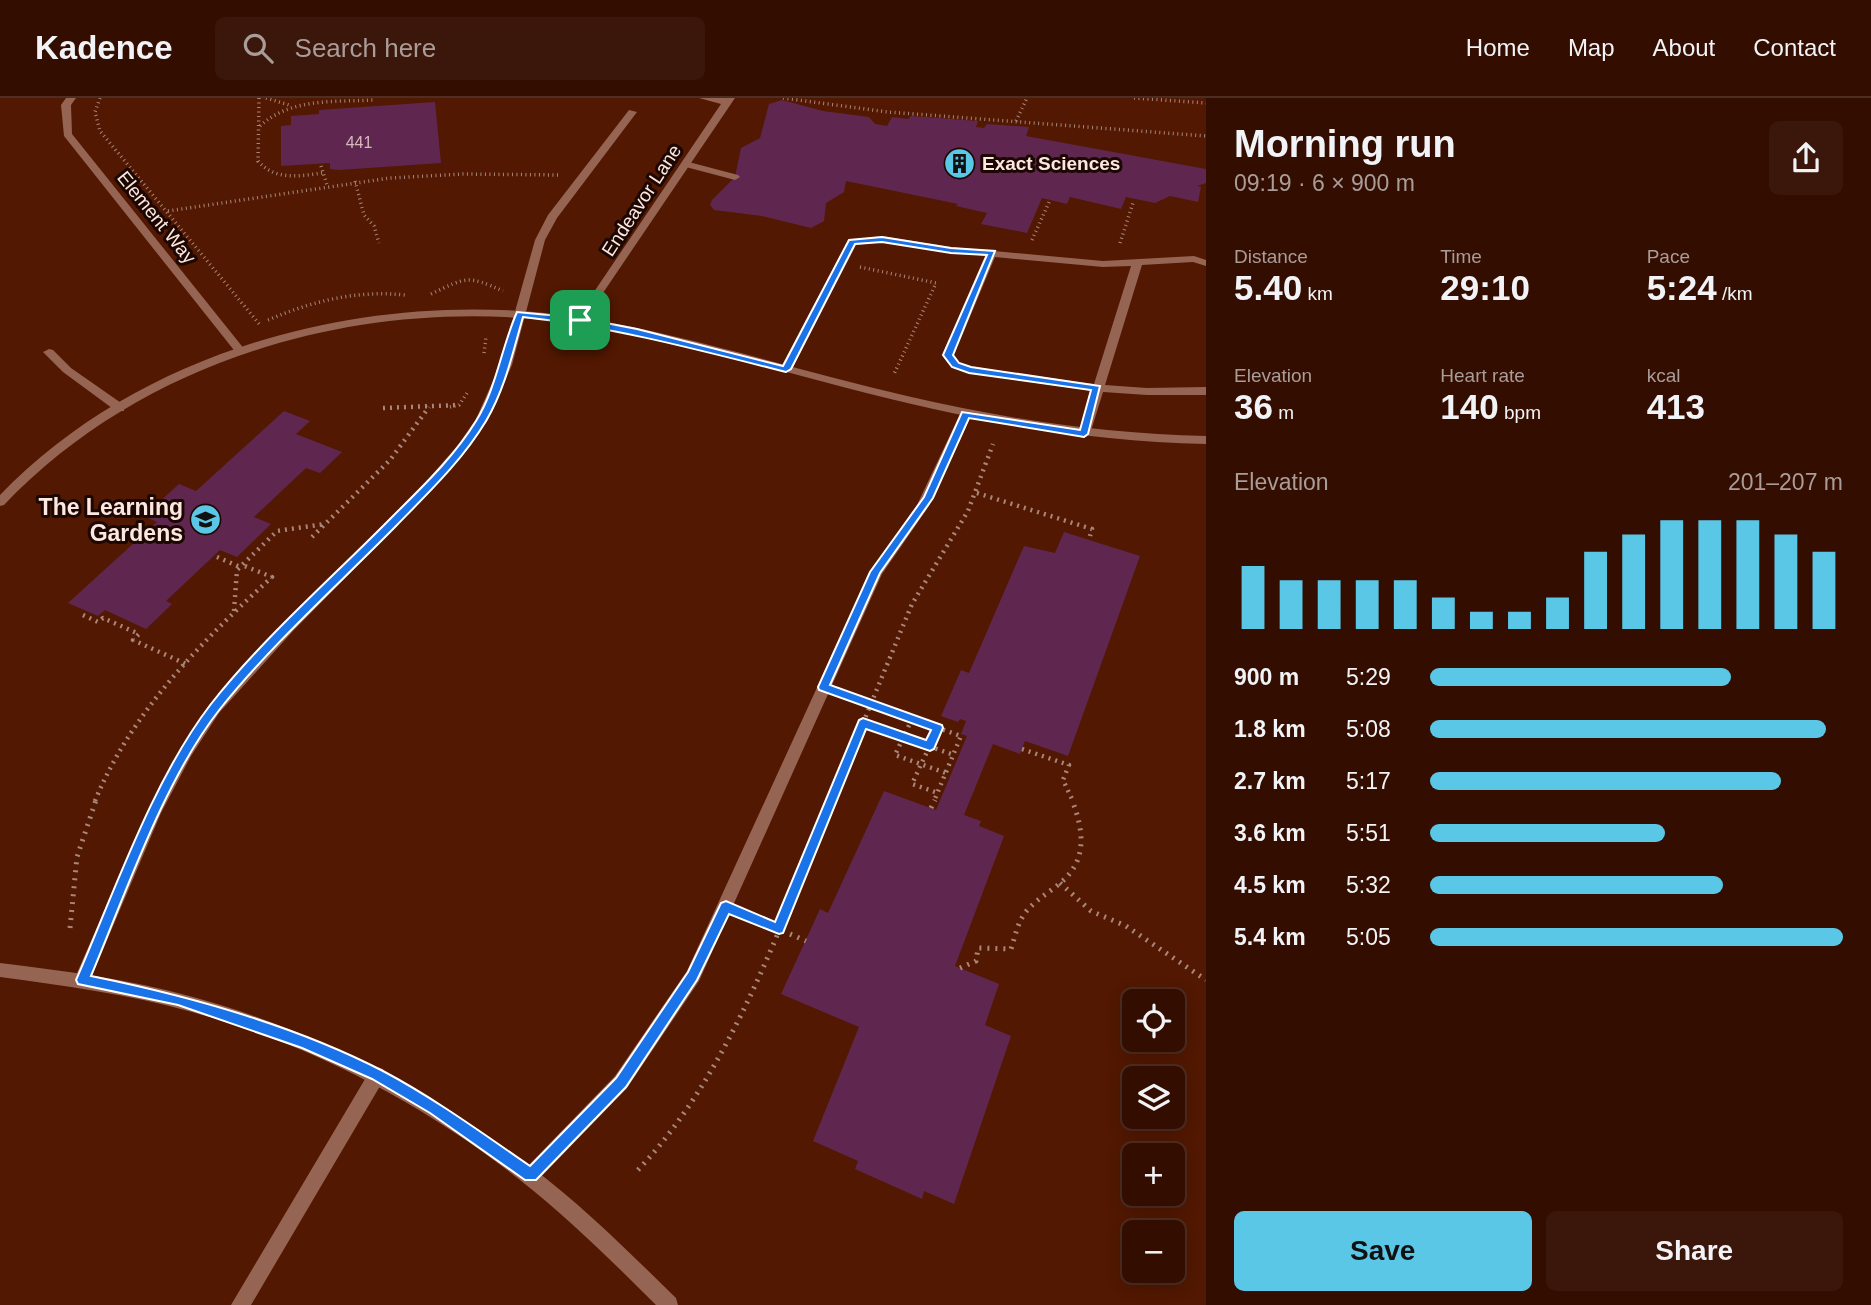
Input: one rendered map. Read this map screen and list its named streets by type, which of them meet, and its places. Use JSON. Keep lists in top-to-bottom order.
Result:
{
  "streets": {
    "street": ["Endeavor Lane", "Element Way"]
  },
  "places": {
    "building": ["Exact Sciences"],
    "school or university": ["The Learning Gardens"]
  },
  "house_numbers": ["441"],
  "page": {
    "header": "Kadence",
    "search": "Search here",
    "nav": [
      "Home",
      "Map",
      "About",
      "Contact"
    ],
    "heading": ["Morning run", "09:19 · 6 × 900 m"],
    "stats": [
      ["Distance", "5.40 km"],
      ["Time", "29:10"],
      ["Pace", "5:24 /km"],
      ["Elevation", "36 m"],
      ["Heart rate", "140 bpm"],
      ["kcal", "413"]
    ],
    "chart": ["Elevation", "201–207 m"],
    "list": [
      {
        "name": "900 m",
        "note": "5:29"
      },
      {
        "name": "1.8 km",
        "note": "5:08"
      },
      {
        "name": "2.7 km",
        "note": "5:17"
      },
      {
        "name": "3.6 km",
        "note": "5:51"
      },
      {
        "name": "4.5 km",
        "note": "5:32"
      },
      {
        "name": "5.4 km",
        "note": "5:05"
      }
    ],
    "map_buttons": ["+", "−"],
    "buttons": ["Save", "Share"]
  }
}
